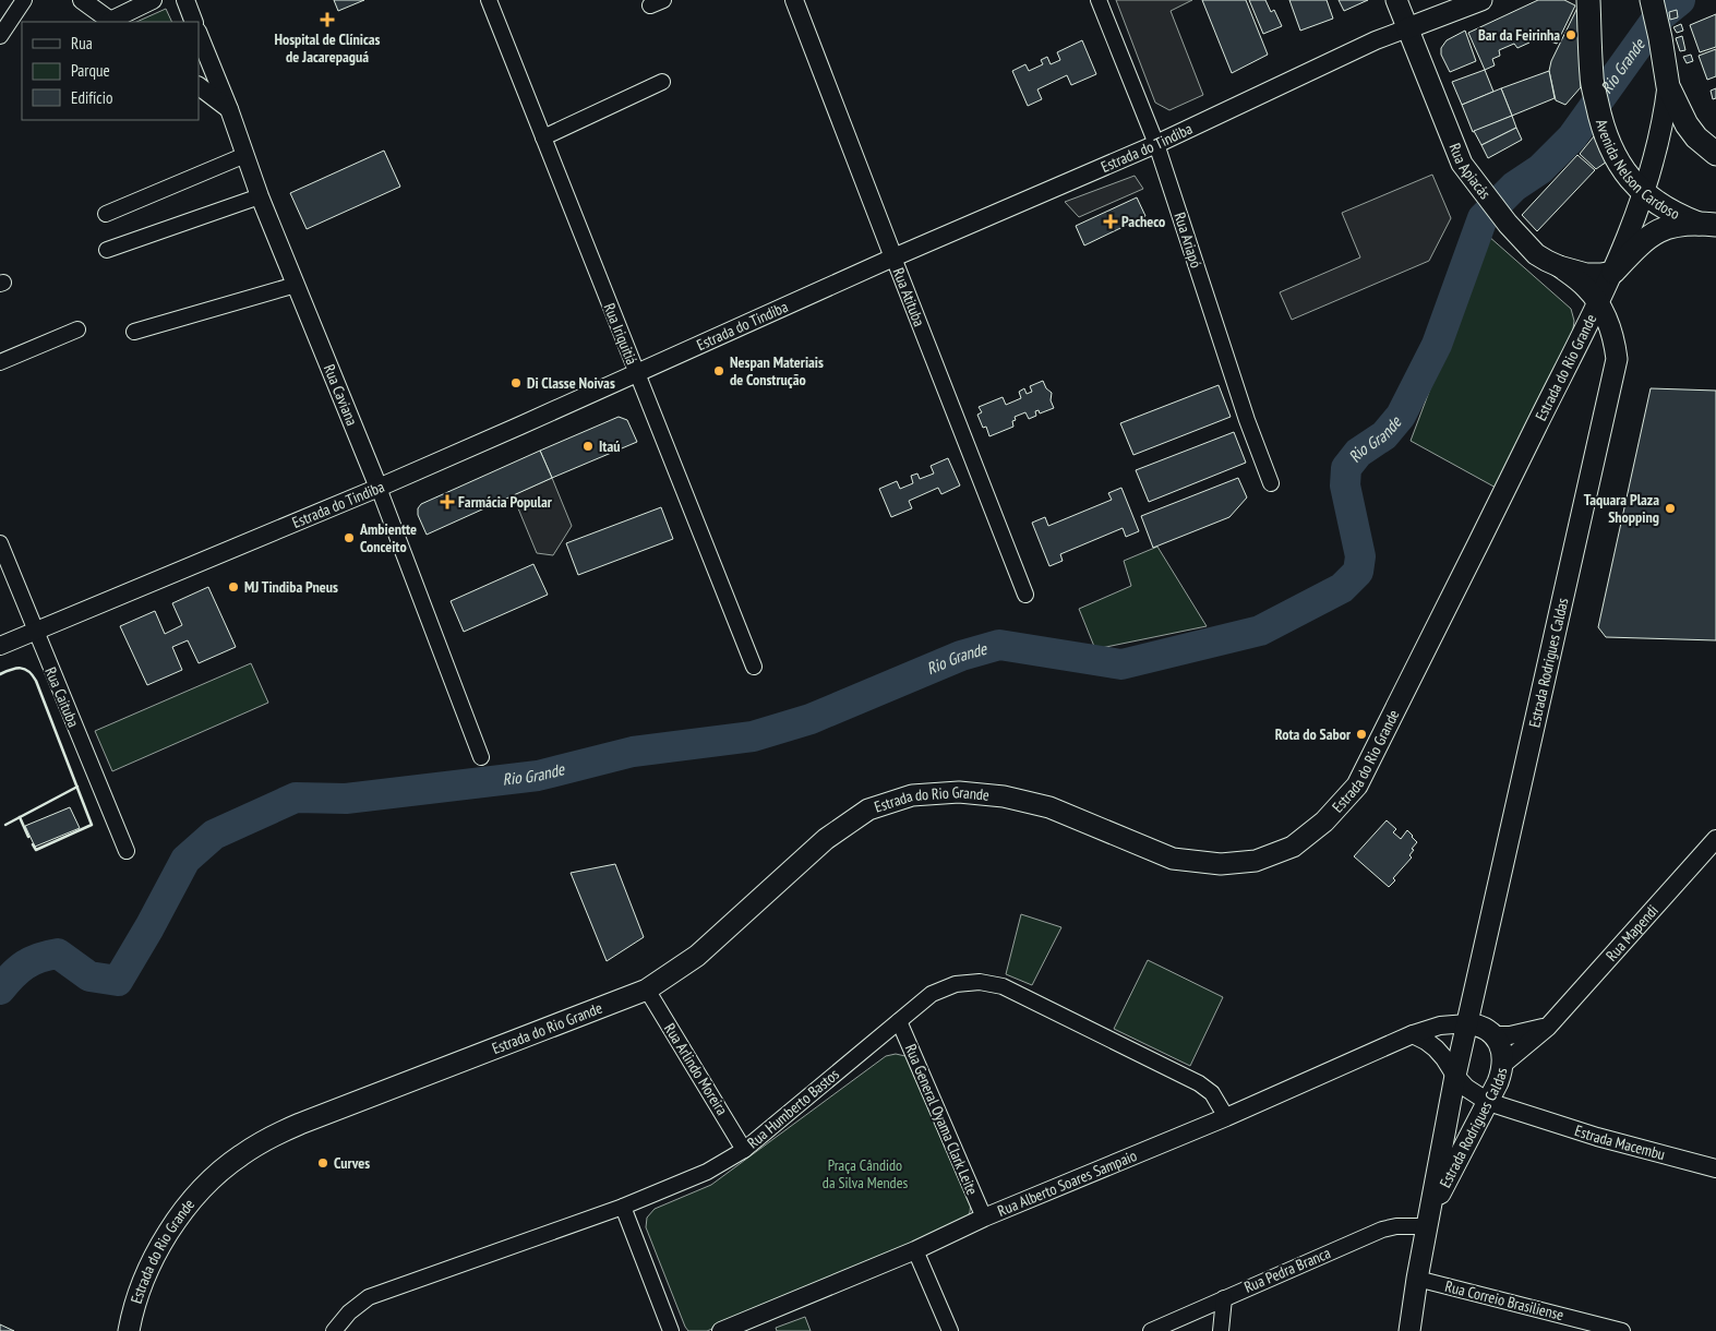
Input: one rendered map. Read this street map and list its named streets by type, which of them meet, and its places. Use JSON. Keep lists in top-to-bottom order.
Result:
{
  "streets": {
    "main road": [
      "Estrada do Tindiba",
      "Avenida Nelson Cardoso",
      "Rua Apiacás",
      "Estrada do Rio Grande",
      "Estrada Rodrigues Caldas"
    ],
    "street": [
      "Rua Ariapó",
      "Rua Atituba",
      "Rua Iriquitiá",
      "Rua Caviana",
      "Rua Caituba",
      "Rua Mapendi",
      "Rua Arlindo Moreira",
      "Rua Humberto Bastos",
      "Rua General Oyama Clark Leite",
      "Estrada Macembu",
      "Rua Alberto Soares Sampaio",
      "Rua Pedra Branca",
      "Rua Correio Brasiliense"
    ]
  },
  "crossings": [
    ["Estrada do Tindiba", "Rua Apiacás"],
    ["Estrada do Tindiba", "Rua Ariapó"],
    ["Estrada do Tindiba", "Rua Atituba"],
    ["Estrada do Tindiba", "Rua Iriquitiá"],
    ["Estrada do Tindiba", "Rua Caviana"],
    ["Estrada do Tindiba", "Rua Caituba"],
    ["Rua Apiacás", "Estrada Rodrigues Caldas"],
    ["Estrada do Rio Grande", "Estrada Rodrigues Caldas"],
    ["Estrada do Rio Grande", "Rua Arlindo Moreira"],
    ["Estrada Rodrigues Caldas", "Rua Mapendi"],
    ["Estrada Rodrigues Caldas", "Estrada Macembu"],
    ["Estrada Rodrigues Caldas", "Rua Alberto Soares Sampaio"],
    ["Estrada Rodrigues Caldas", "Rua Pedra Branca"],
    ["Estrada Rodrigues Caldas", "Rua Correio Brasiliense"],
    ["Rua Arlindo Moreira", "Rua Humberto Bastos"],
    ["Rua Humberto Bastos", "Rua General Oyama Clark Leite"],
    ["Rua Humberto Bastos", "Rua Alberto Soares Sampaio"],
    ["Rua General Oyama Clark Leite", "Rua Alberto Soares Sampaio"]
  ],
  "water": ["Rio Grande"],
  "parks": ["Praça Cândido da Silva Mendes"],
  "places": {
    "health": ["Hospital de Clínicas de Jacarepaguá", "Pacheco", "Farmácia Popular"],
    "other": [
      "Bar da Feirinha",
      "Nespan Materiais de Construção",
      "Di Classe Noivas",
      "Itaú",
      "Taquara Plaza Shopping",
      "Ambientte Conceito",
      "MJ Tindiba Pneus",
      "Rota do Sabor",
      "Curves"
    ]
  },
  "legend": ["Rua", "Parque", "Edifício"]
}
